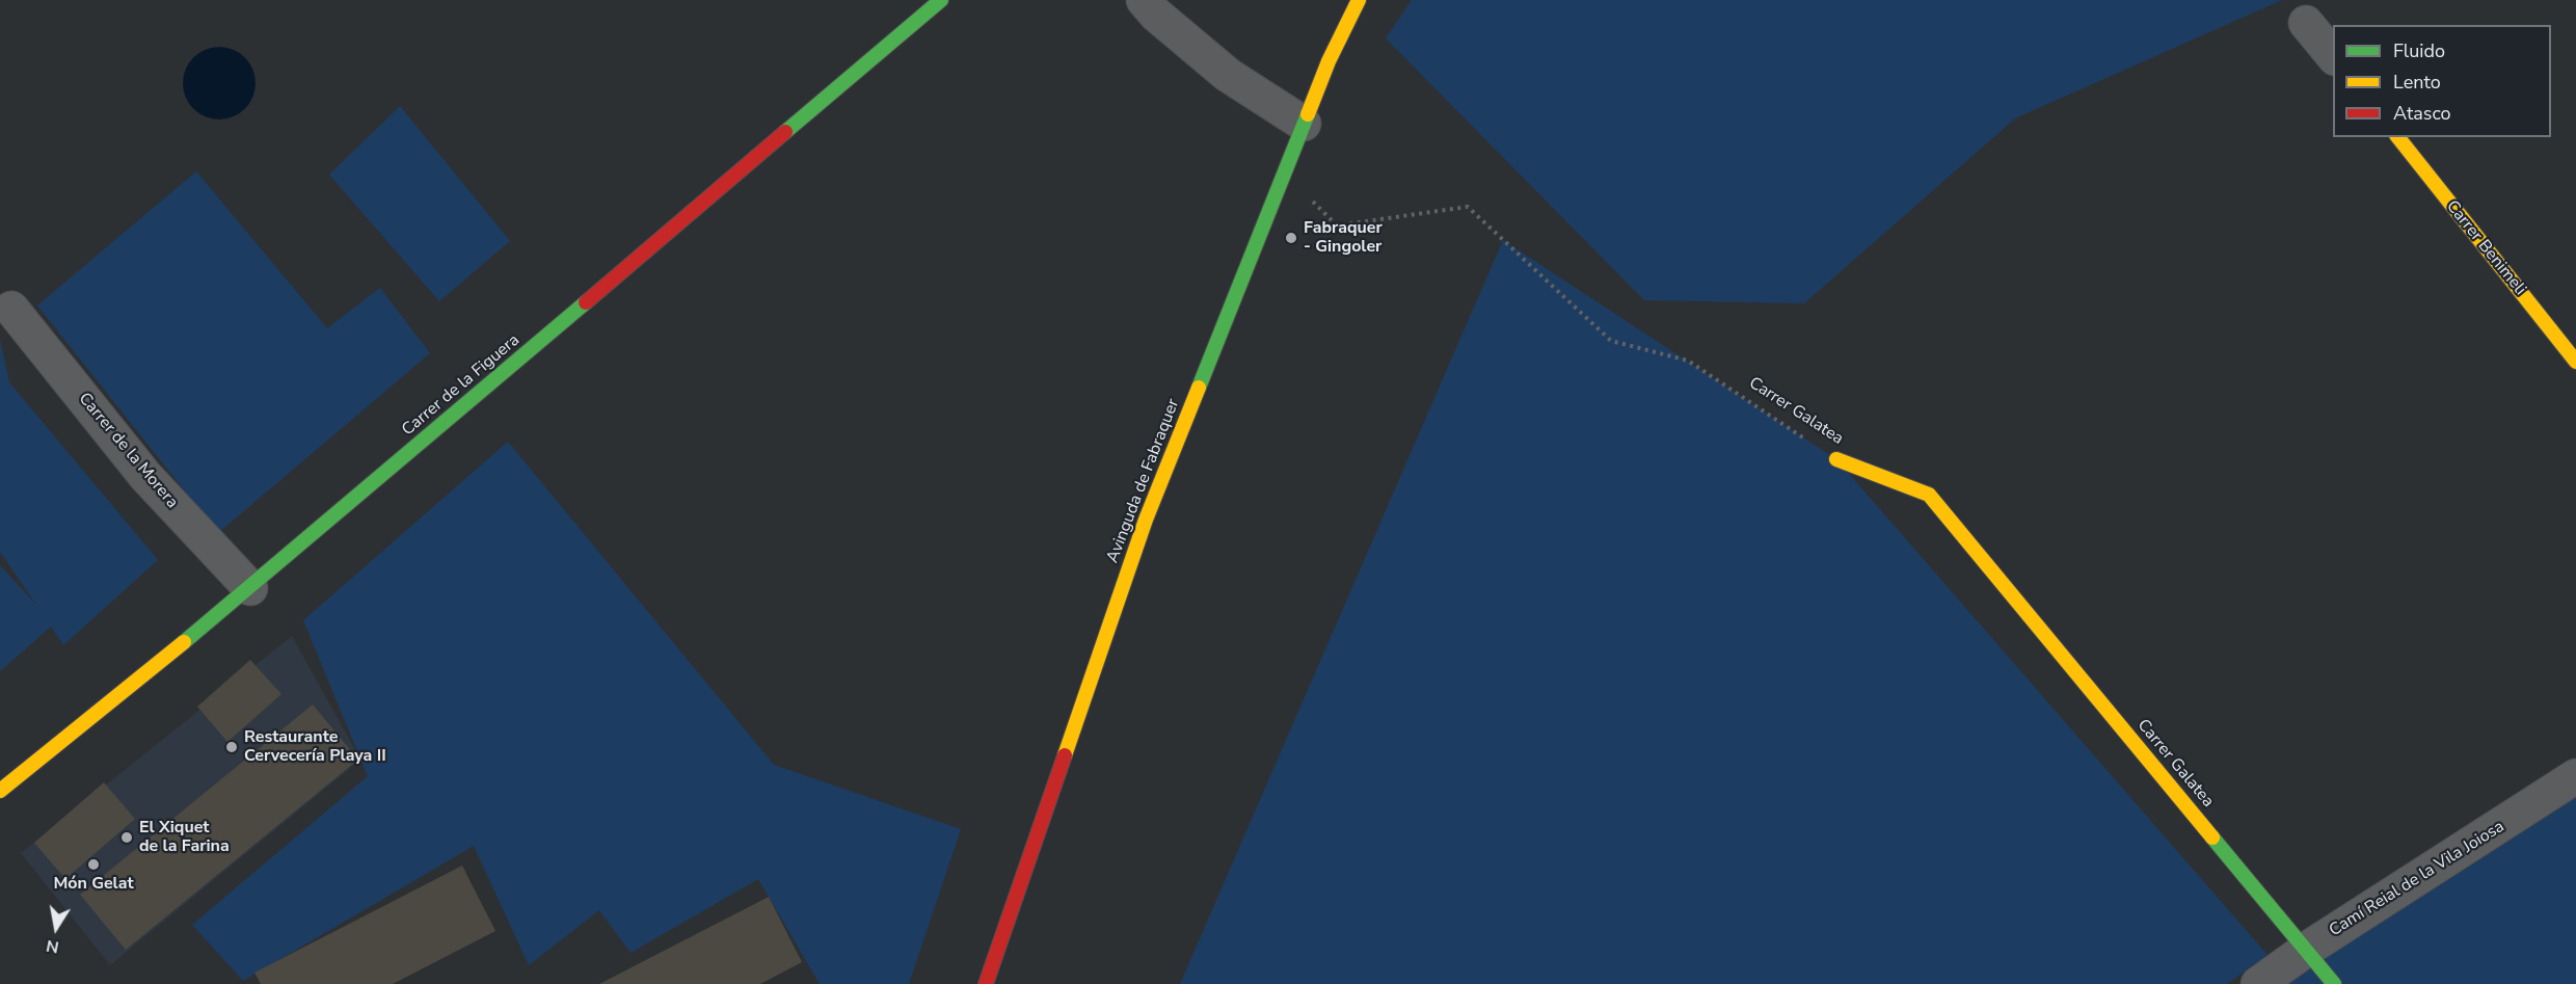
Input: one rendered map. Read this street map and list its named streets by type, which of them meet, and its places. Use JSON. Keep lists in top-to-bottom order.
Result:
{
  "streets": {
    "street": [
      "Carrer Benimeli",
      "Carrer de la Figuera",
      "Carrer Galatea",
      "Carrer de la Morera",
      "Avinguda de Fabraquer",
      "Camí Reial de la Vila Joiosa"
    ]
  },
  "crossings": [
    ["Carrer de la Figuera", "Carrer de la Morera"],
    ["Carrer Galatea", "Avinguda de Fabraquer"],
    ["Carrer Galatea", "Camí Reial de la Vila Joiosa"]
  ],
  "places": [
    "Fabraquer - Gingoler",
    "Restaurante Cervecería Playa II",
    "El Xiquet de la Farina",
    "Món Gelat"
  ],
  "legend": ["Fluido", "Lento", "Atasco"],
  "north": "bottom"
}
